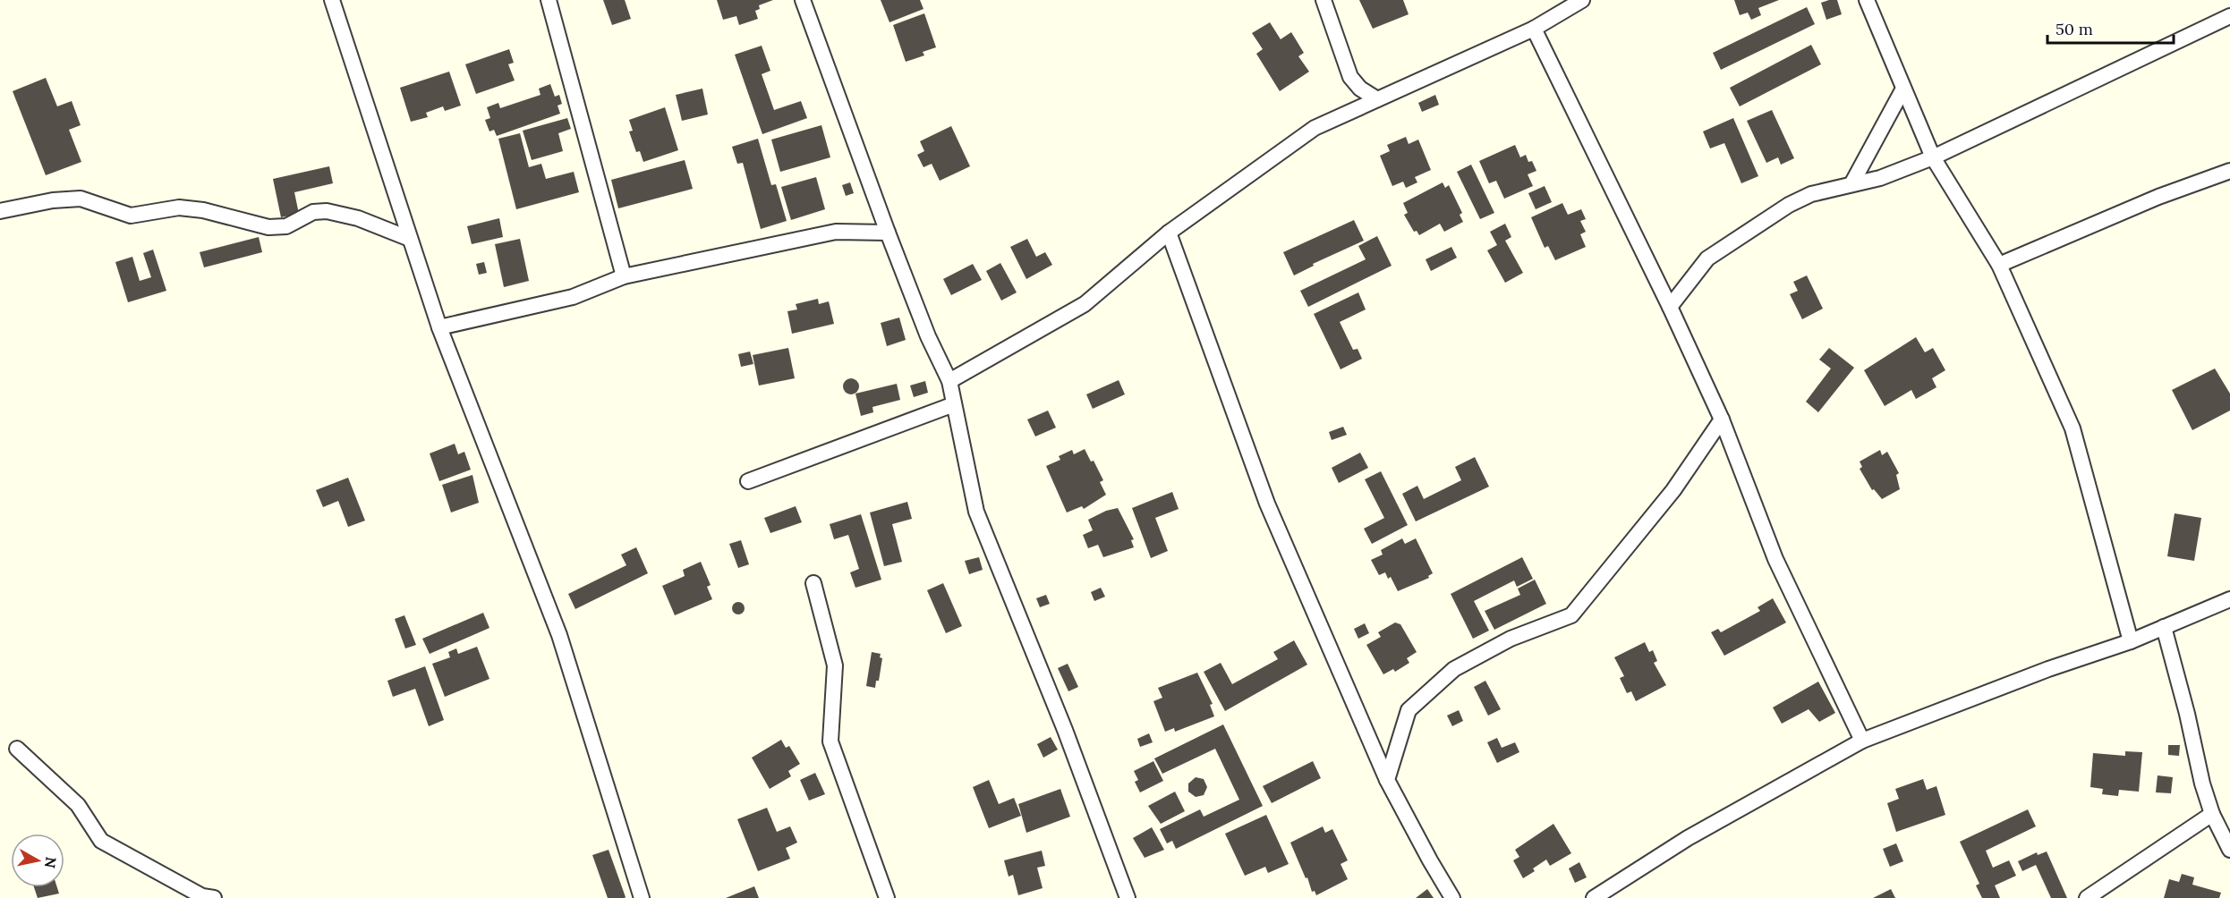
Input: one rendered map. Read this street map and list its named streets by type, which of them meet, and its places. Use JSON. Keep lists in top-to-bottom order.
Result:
{
  "scale_bar": "50 m",
  "north": "right"
}
